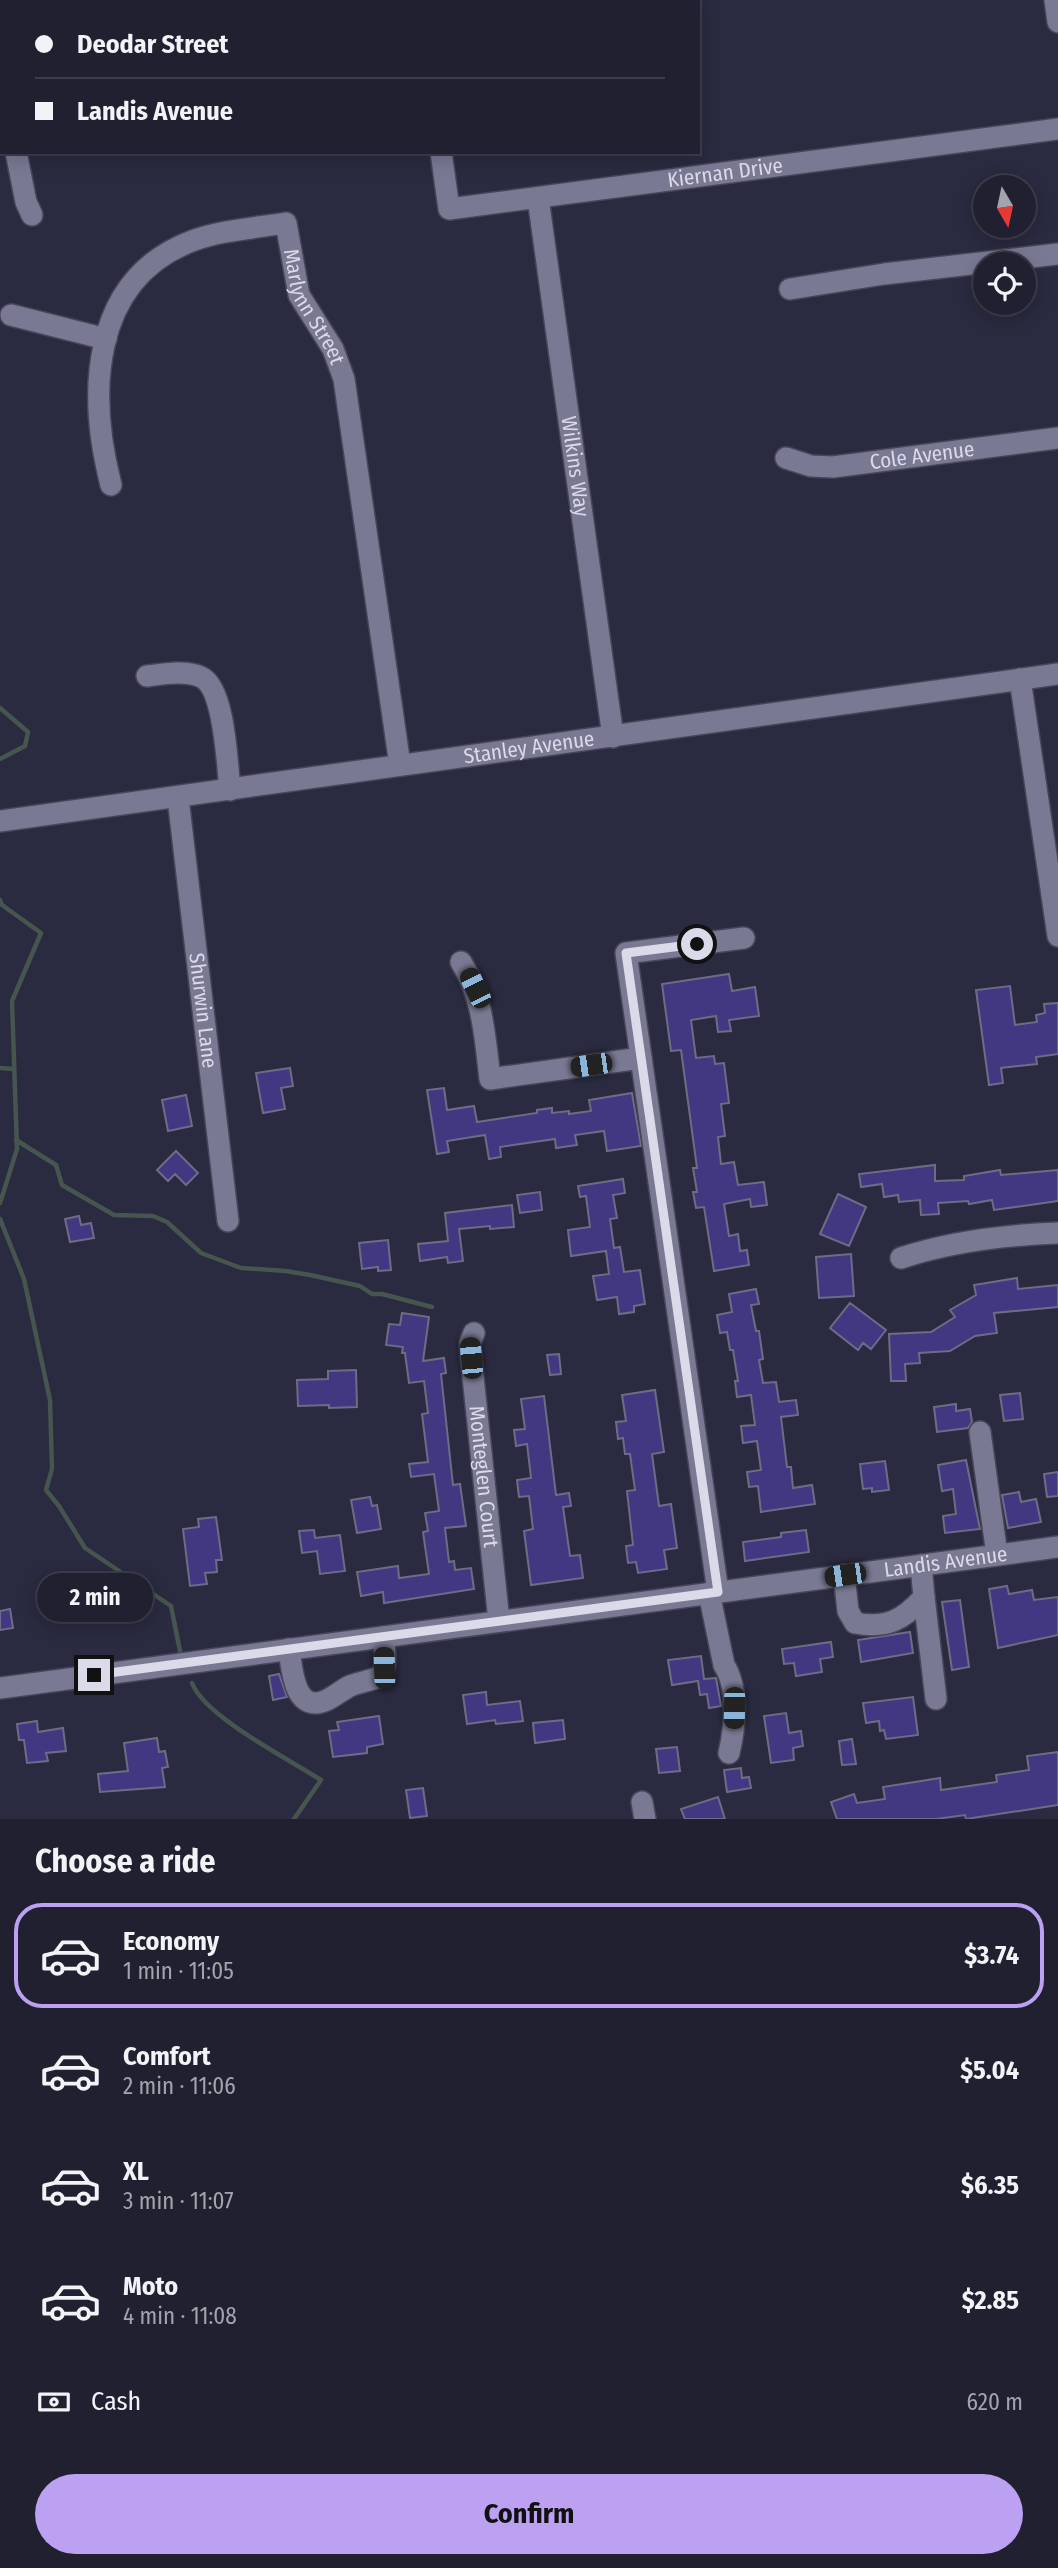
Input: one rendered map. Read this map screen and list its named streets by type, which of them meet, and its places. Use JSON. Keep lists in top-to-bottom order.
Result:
{
  "streets": {
    "street": [
      "Kiernan Drive",
      "Marlynn Street",
      "Cole Avenue",
      "Wilkins Way",
      "Stanley Avenue",
      "Shurwin Lane",
      "Monteglen Court",
      "Landis Avenue"
    ]
  },
  "crossings": [
    ["Kiernan Drive", "Wilkins Way"],
    ["Marlynn Street", "Stanley Avenue"],
    ["Wilkins Way", "Stanley Avenue"],
    ["Stanley Avenue", "Shurwin Lane"],
    ["Monteglen Court", "Landis Avenue"]
  ],
  "north": "bottom",
  "page": {
    "banner": ["Deodar Street", "Landis Avenue"],
    "bubble": "2 min",
    "heading": "Choose a ride",
    "list": [
      {
        "name": "Economy",
        "note": "1 min · 11:05",
        "value": "$3.74"
      },
      {
        "name": "Comfort",
        "note": "2 min · 11:06",
        "value": "$5.04"
      },
      {
        "name": "XL",
        "note": "3 min · 11:07",
        "value": "$6.35"
      },
      {
        "name": "Moto",
        "note": "4 min · 11:08",
        "value": "$2.85"
      }
    ],
    "pay": ["Cash", "620 m"],
    "buttons": "Confirm"
  }
}
